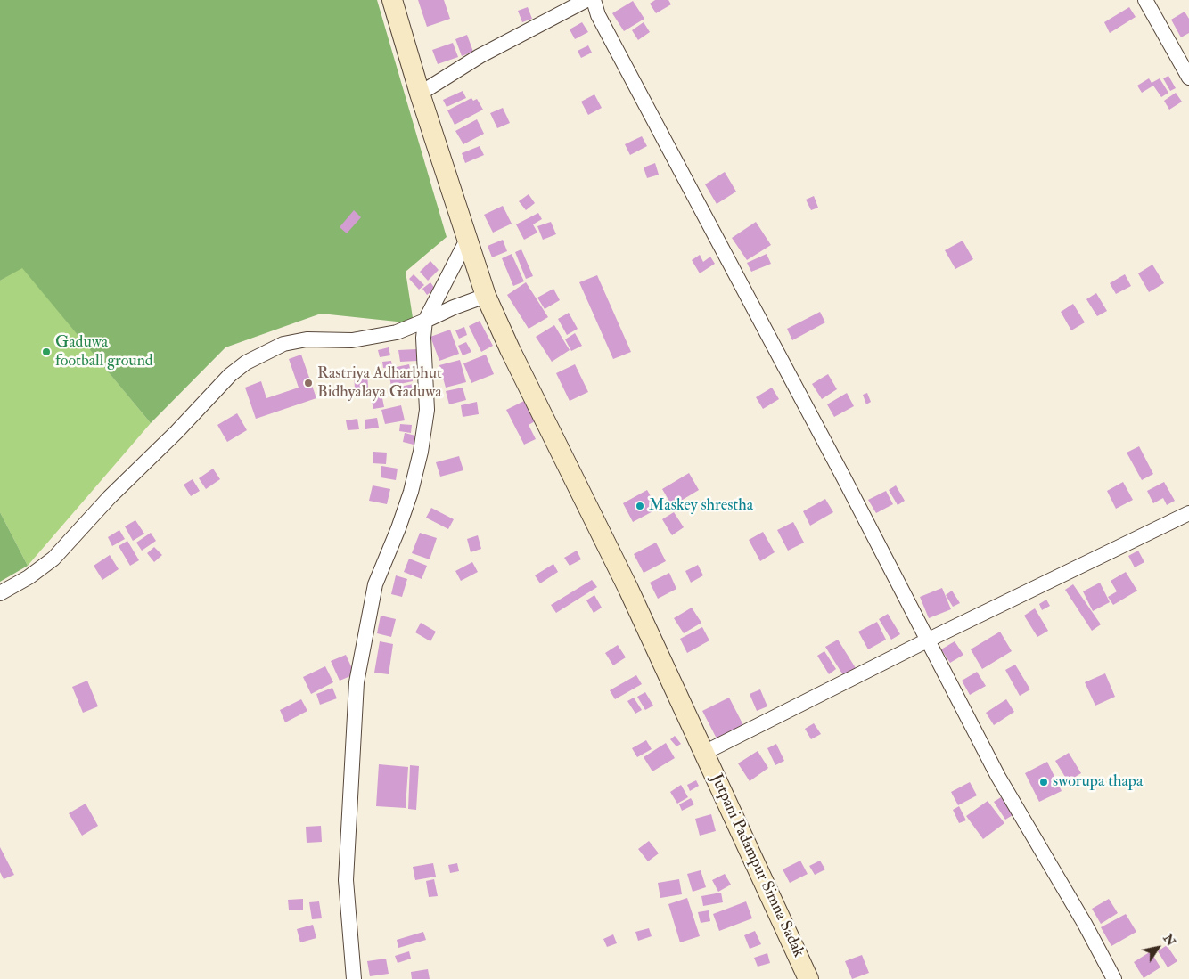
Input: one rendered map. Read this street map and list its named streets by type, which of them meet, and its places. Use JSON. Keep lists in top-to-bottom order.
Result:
{
  "streets": {
    "street": ["Jutpani Padampur Simna Sadak"]
  },
  "places": [
    "Gaduwa football ground",
    "Rastriya Adharbhut Bidhyalaya Gaduwa",
    "Maskey shrestha",
    "sworupa thapa"
  ],
  "north": "top right"
}
